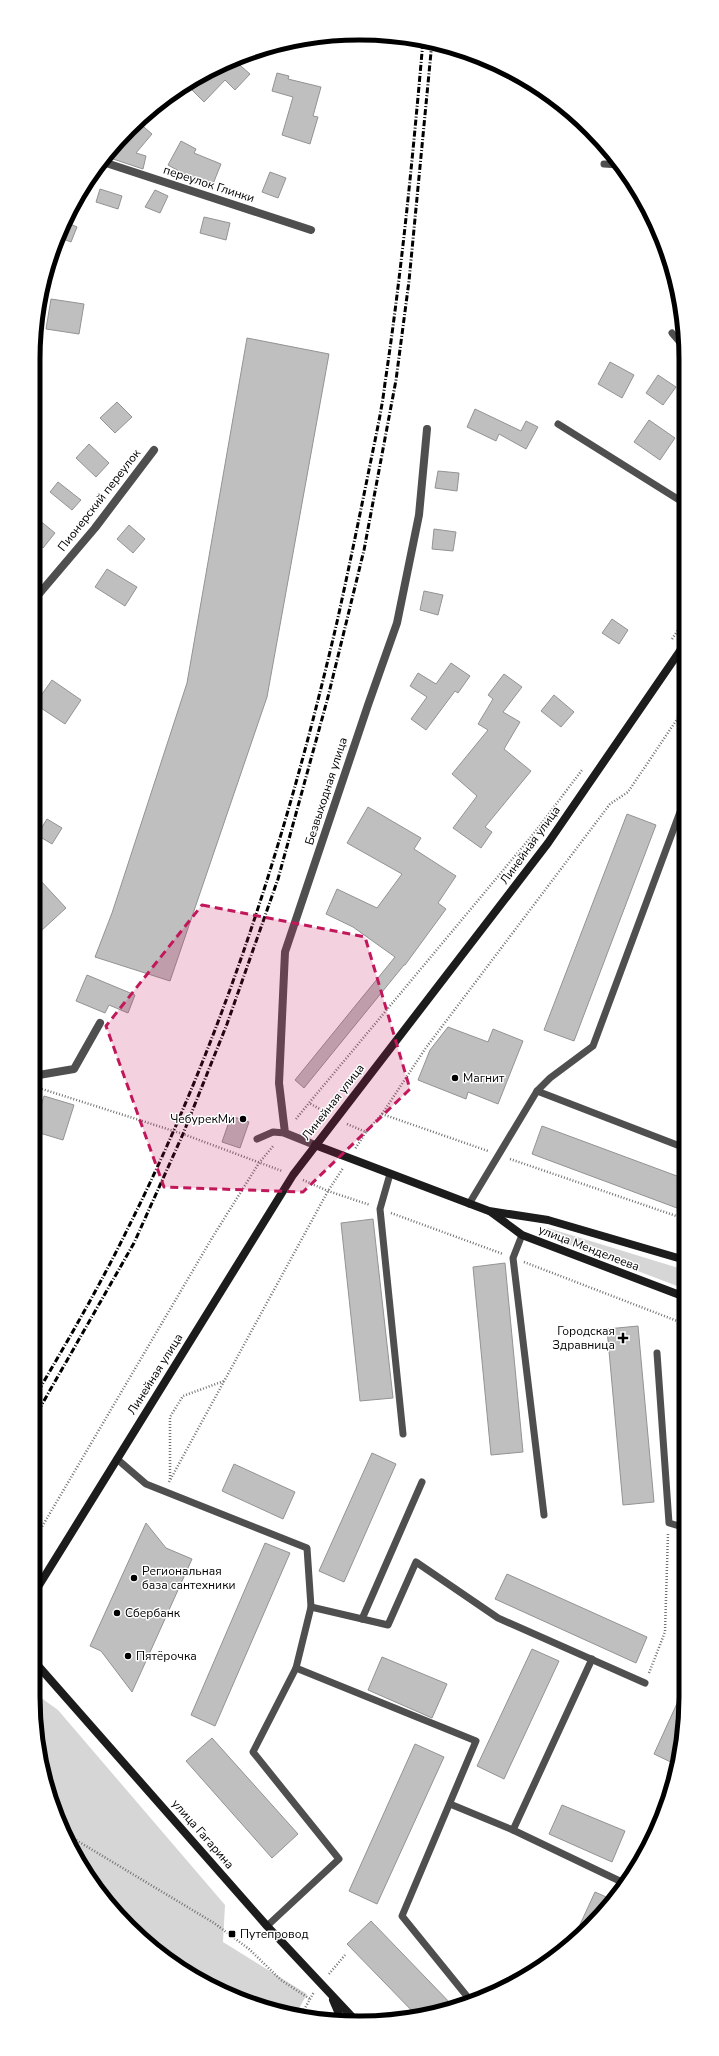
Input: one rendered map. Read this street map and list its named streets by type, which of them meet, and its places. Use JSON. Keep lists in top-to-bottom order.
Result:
{
  "streets": {
    "main road": ["Линейная улица", "улица Менделеева", "улица Гагарина"],
    "street": ["переулок Глинки", "Пионерский переулок", "Безвыходная улица"]
  },
  "crossings": [
    ["Линейная улица", "улица Менделеева"]
  ],
  "places": {
    "other": [
      "Магнит",
      "ЧебурекМи",
      "Региональная база сантехники",
      "Сбербанк",
      "Пятёрочка"
    ],
    "health": ["Городская Здравница"],
    "transit": ["Путепровод"]
  }
}
